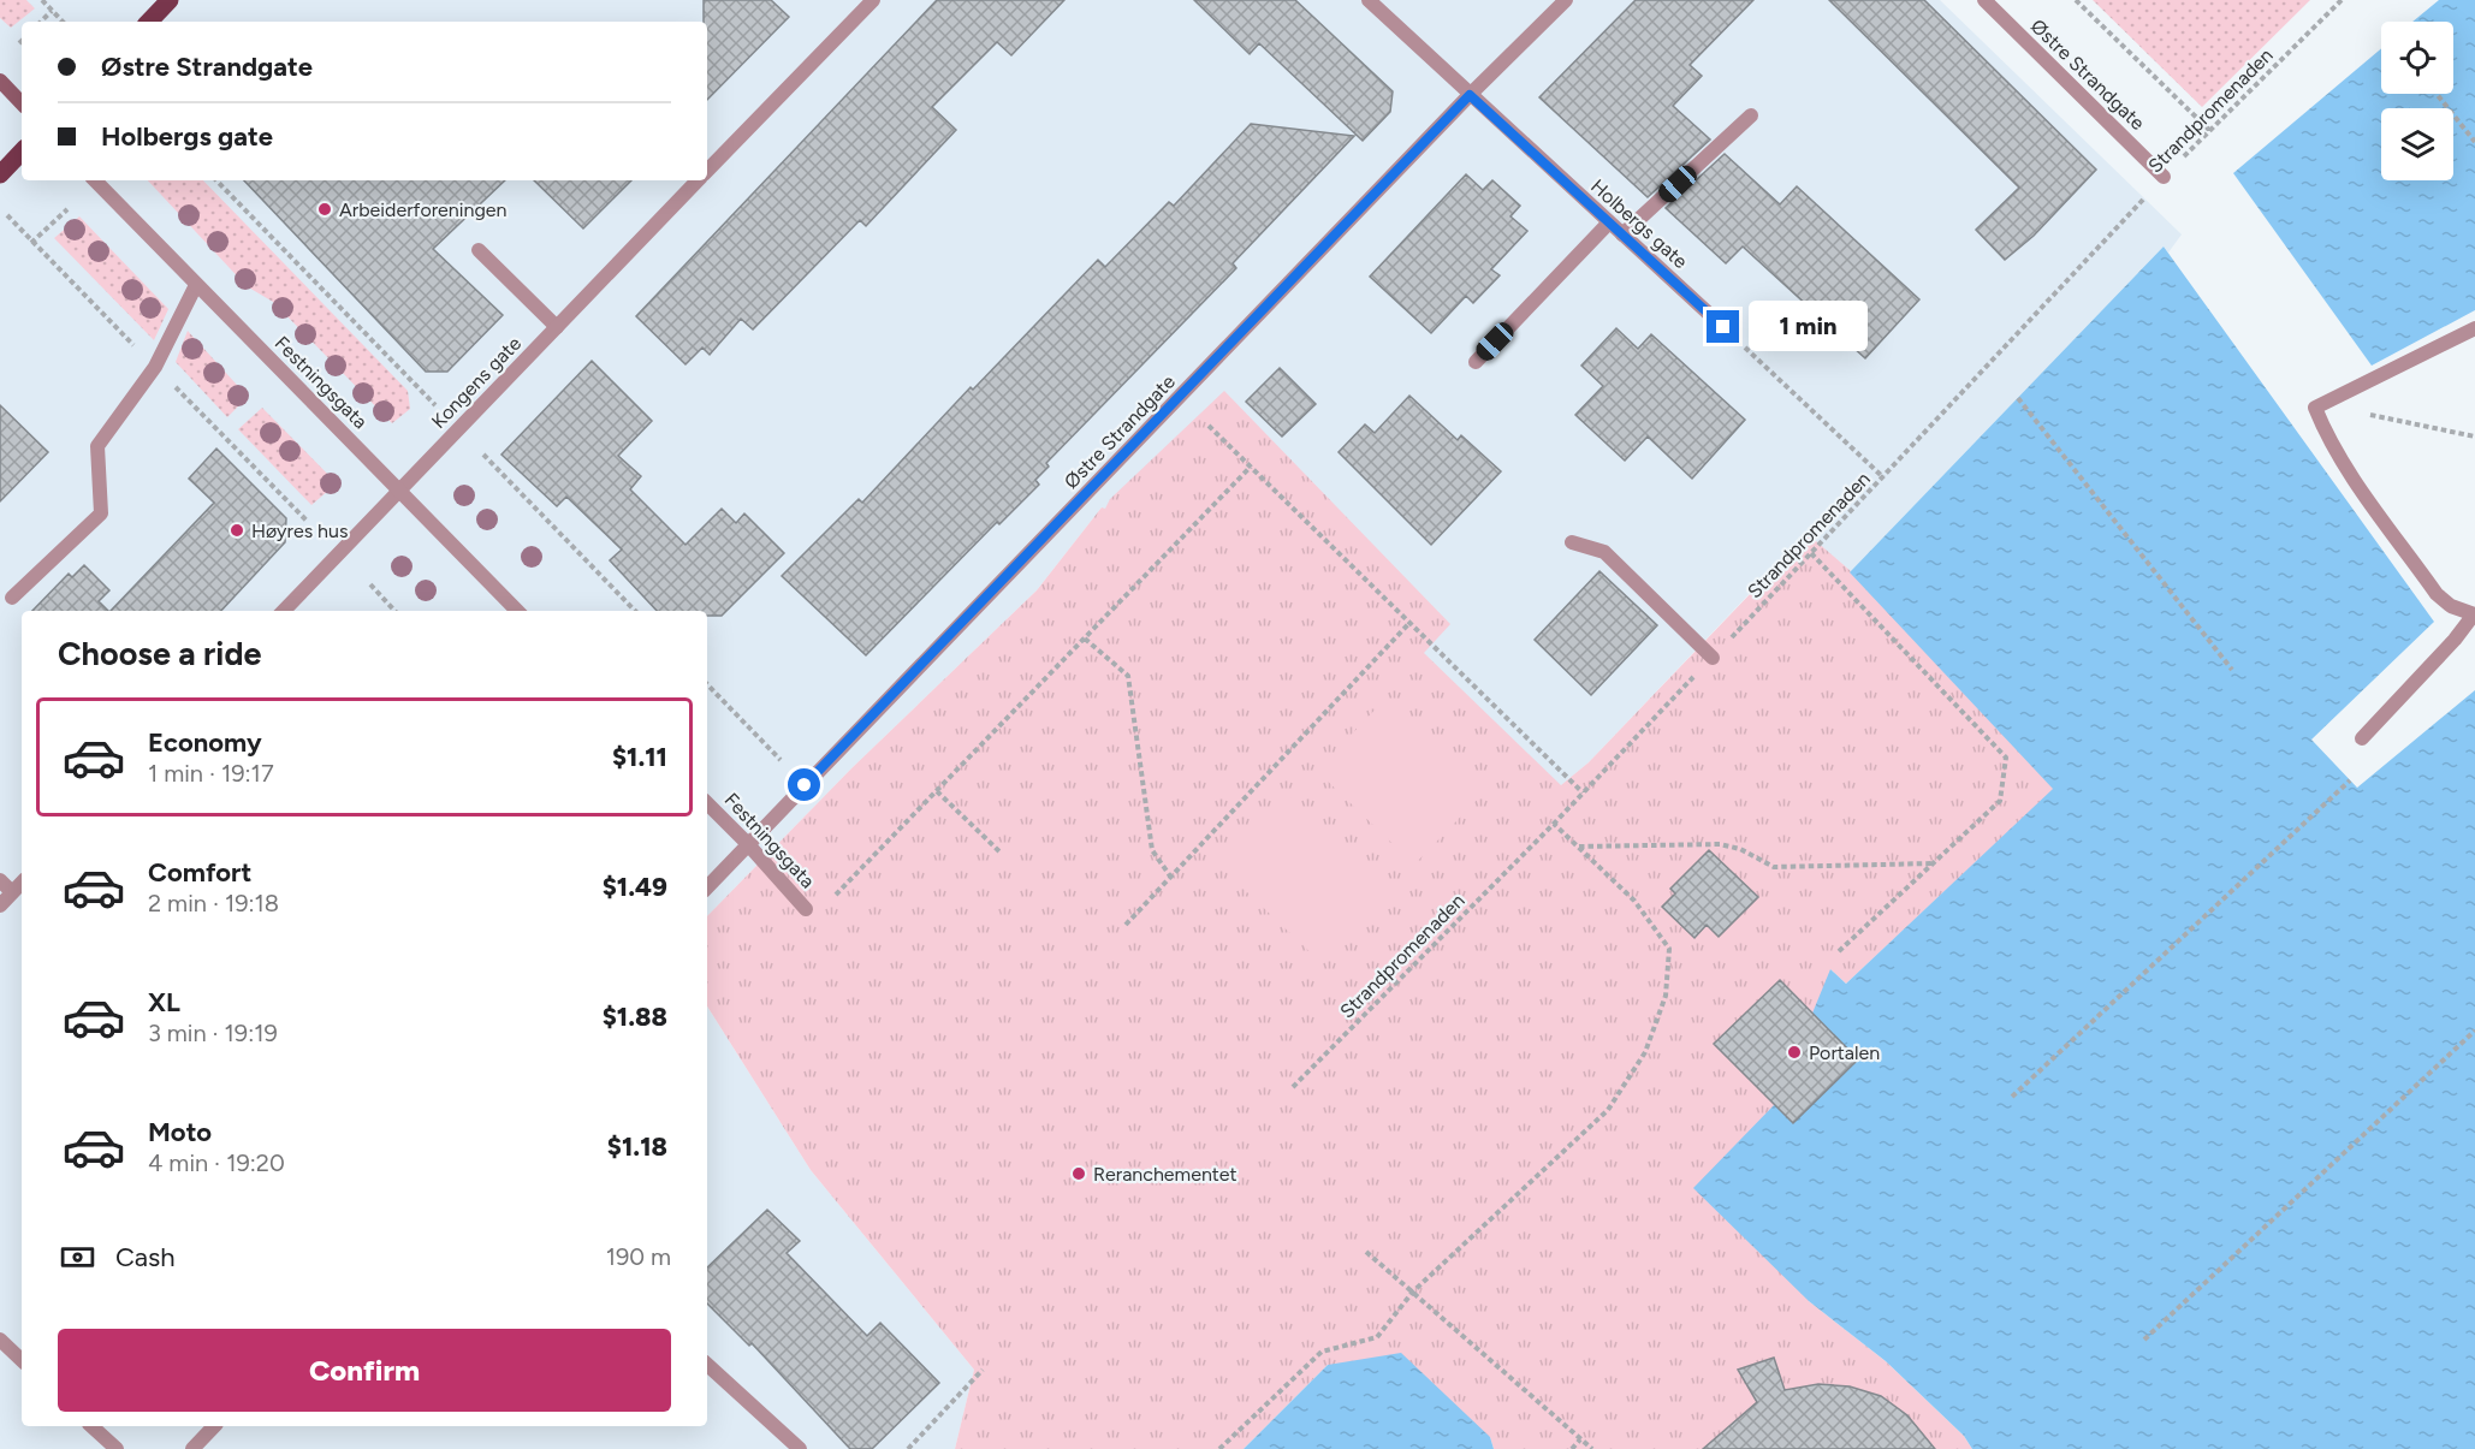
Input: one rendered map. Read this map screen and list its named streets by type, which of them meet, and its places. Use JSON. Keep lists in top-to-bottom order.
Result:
{
  "streets": {
    "street": [
      "Østre Strandgate",
      "Holbergs gate",
      "Festningsgata",
      "Kongens gate"
    ],
    "path": ["Strandpromenaden"]
  },
  "crossings": [
    ["Østre Strandgate", "Strandpromenaden"],
    ["Østre Strandgate", "Holbergs gate"],
    ["Østre Strandgate", "Festningsgata"],
    ["Festningsgata", "Kongens gate"]
  ],
  "places": [
    "Arbeiderforeningen",
    "Høyres hus",
    "Portalen",
    "Reranchementet"
  ],
  "page": {
    "banner": ["Østre Strandgate", "Holbergs gate"],
    "bubble": "1 min",
    "heading": "Choose a ride",
    "list": [
      {
        "name": "Economy",
        "note": "1 min · 19:17",
        "value": "$1.11"
      },
      {
        "name": "Comfort",
        "note": "2 min · 19:18",
        "value": "$1.49"
      },
      {
        "name": "XL",
        "note": "3 min · 19:19",
        "value": "$1.88"
      },
      {
        "name": "Moto",
        "note": "4 min · 19:20",
        "value": "$1.18"
      }
    ],
    "pay": ["Cash", "190 m"],
    "buttons": "Confirm"
  }
}
